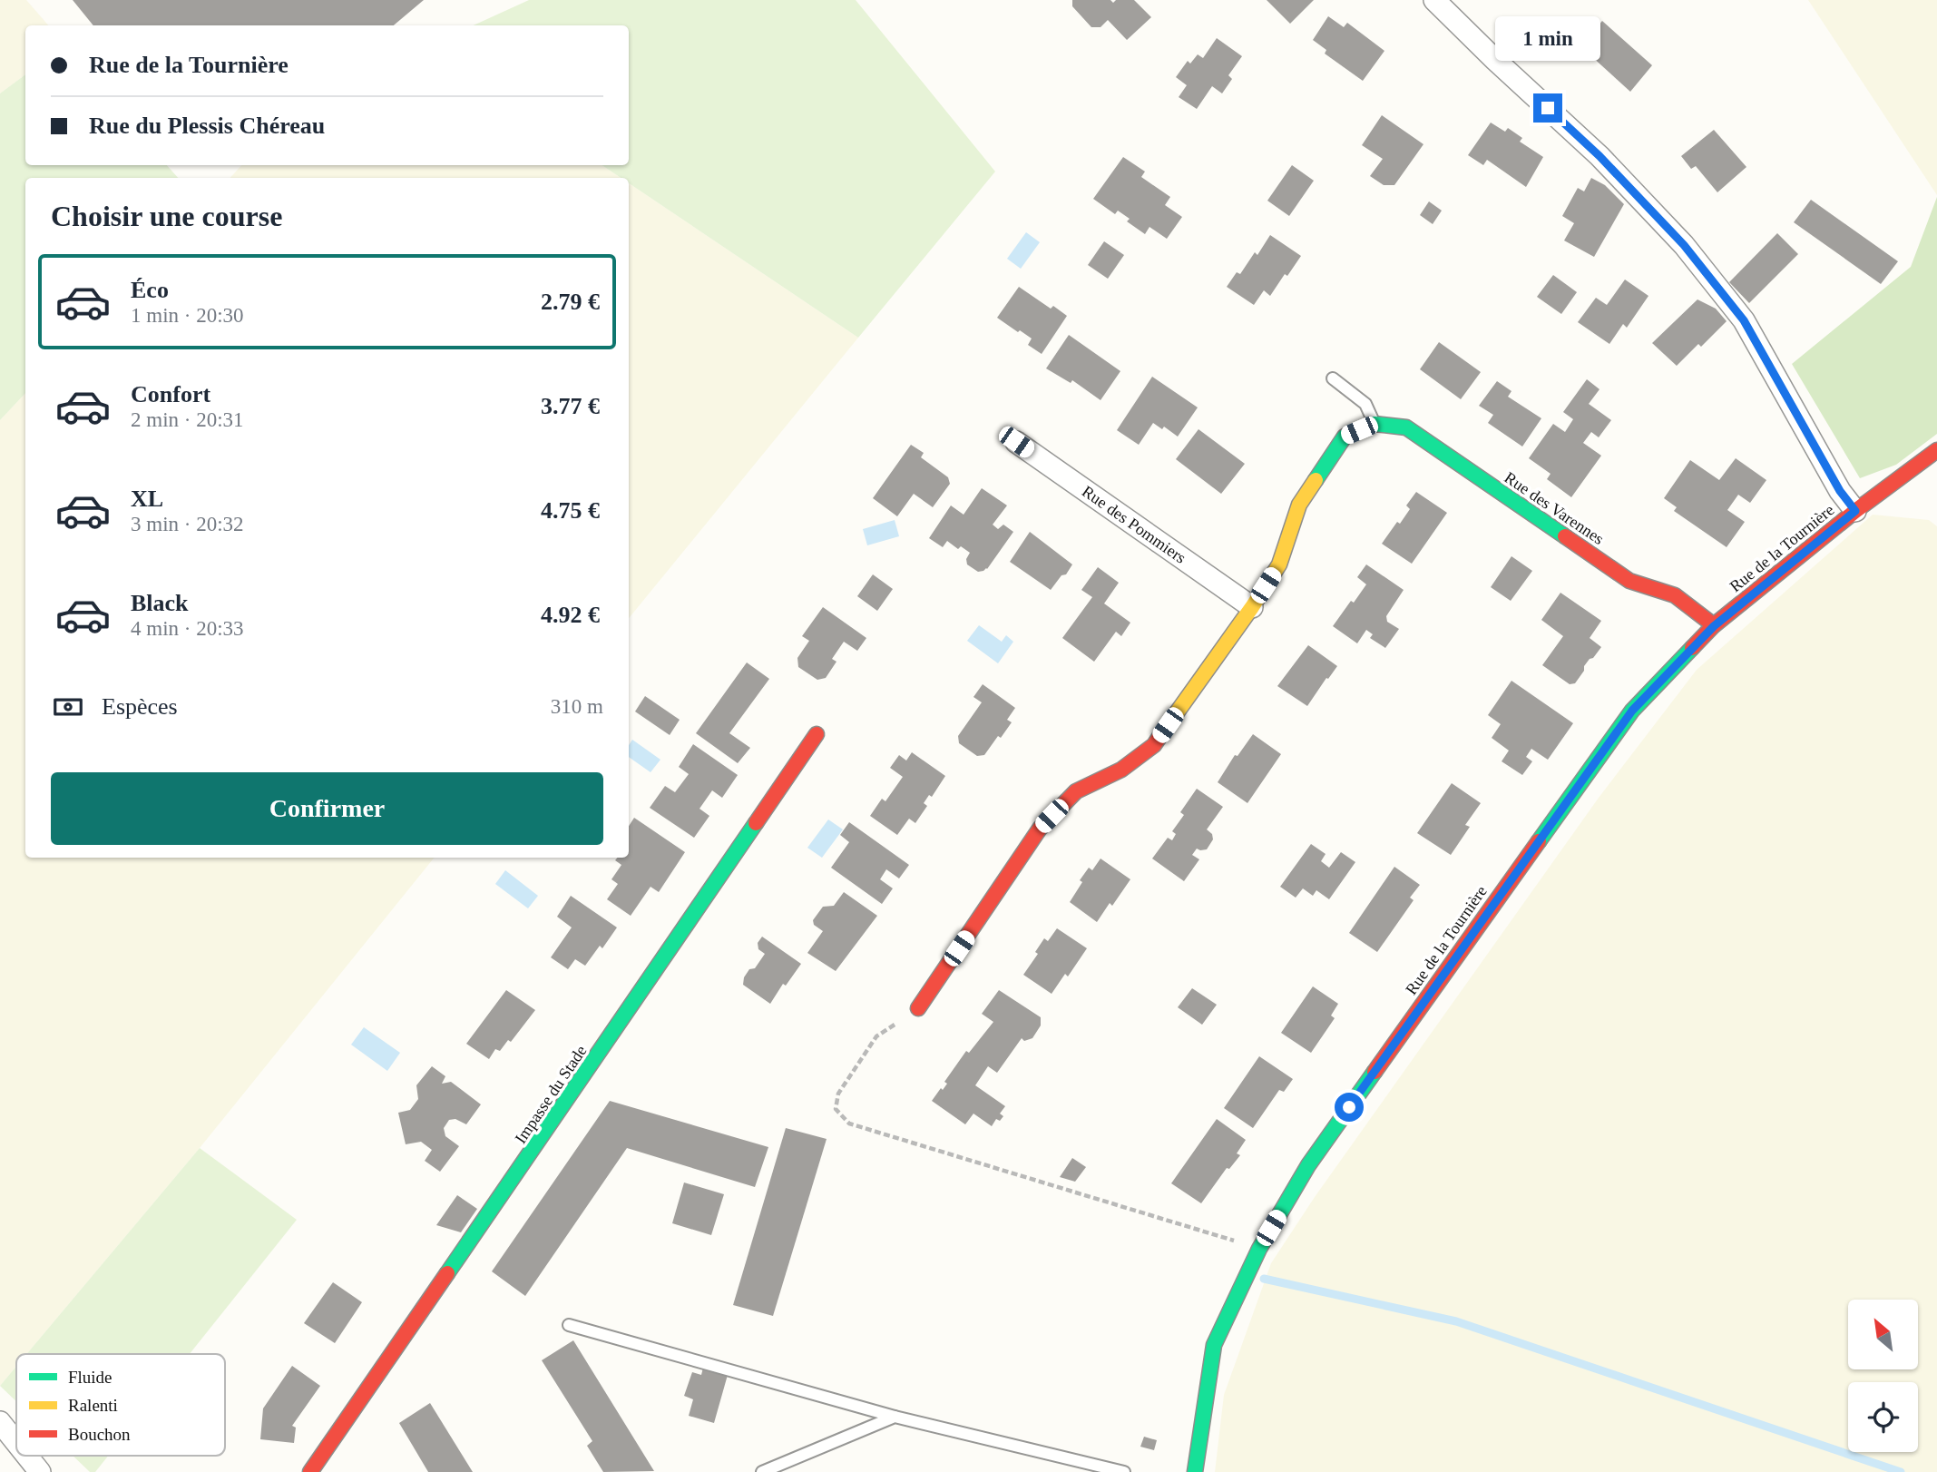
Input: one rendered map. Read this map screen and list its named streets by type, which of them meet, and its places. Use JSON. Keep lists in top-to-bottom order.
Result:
{
  "streets": {
    "street": [
      "Rue des Varennes",
      "Rue des Pommiers",
      "Rue de la Tournière",
      "Impasse du Stade"
    ]
  },
  "crossings": [
    ["Rue des Varennes", "Rue des Pommiers"],
    ["Rue des Varennes", "Rue de la Tournière"]
  ],
  "legend": ["Fluide", "Ralenti", "Bouchon"],
  "north": "top left",
  "page": {
    "bubble": "1 min",
    "banner": ["Rue de la Tournière", "Rue du Plessis Chéreau"],
    "heading": "Choisir une course",
    "list": [
      {
        "name": "Éco",
        "note": "1 min · 20:30",
        "value": "2.79 €"
      },
      {
        "name": "Confort",
        "note": "2 min · 20:31",
        "value": "3.77 €"
      },
      {
        "name": "XL",
        "note": "3 min · 20:32",
        "value": "4.75 €"
      },
      {
        "name": "Black",
        "note": "4 min · 20:33",
        "value": "4.92 €"
      }
    ],
    "pay": ["Espèces", "310 m"],
    "buttons": "Confirmer"
  }
}
